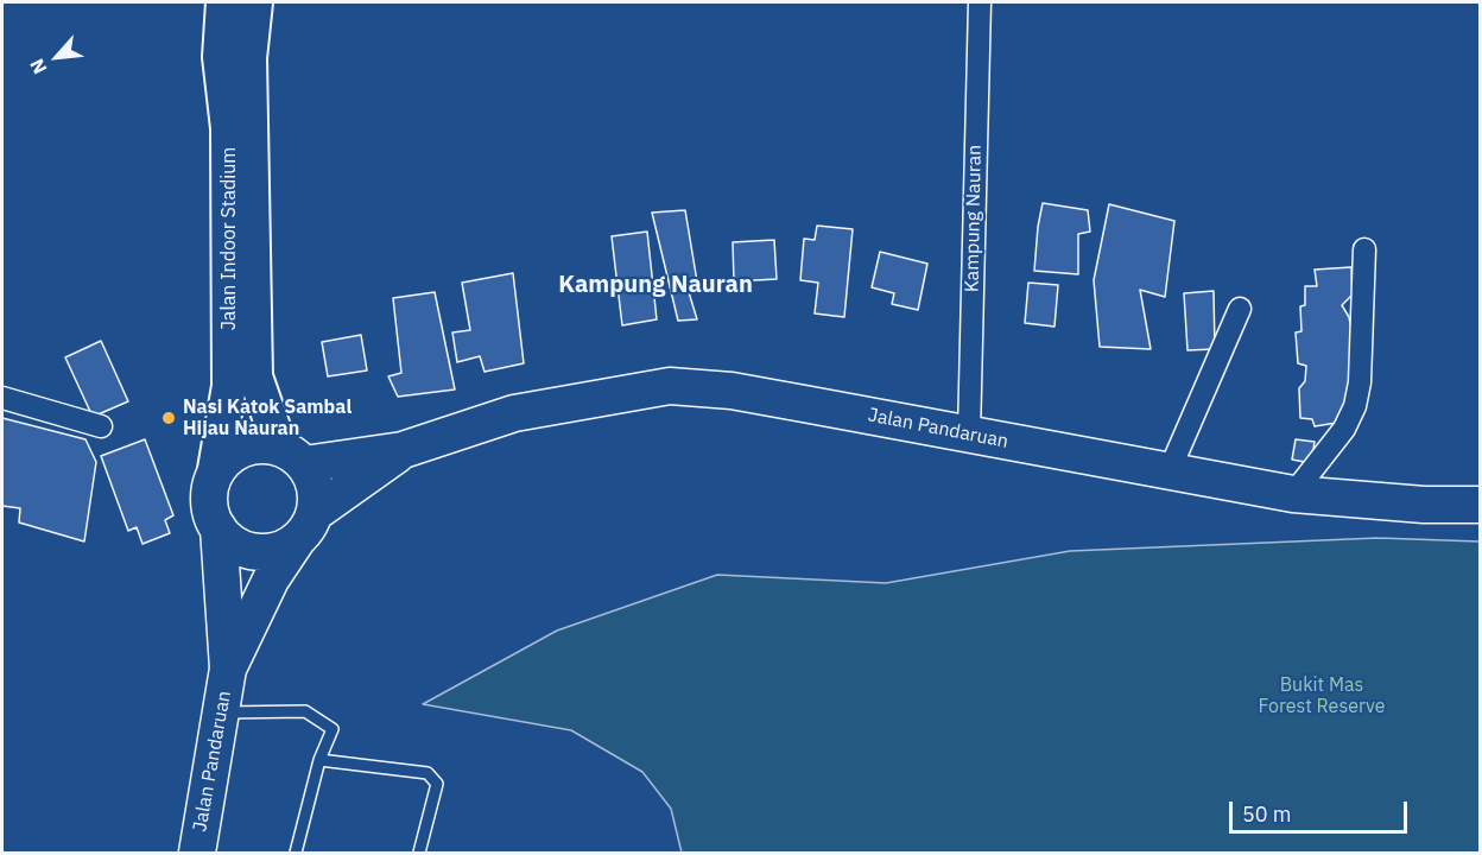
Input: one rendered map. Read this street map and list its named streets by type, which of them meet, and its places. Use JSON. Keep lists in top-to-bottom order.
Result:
{
  "streets": {
    "highway": ["Jalan Pandaruan"],
    "main road": ["Jalan Indoor Stadium"],
    "street": ["Kampung Nauran"]
  },
  "crossings": [
    ["Kampung Nauran", "Jalan Pandaruan"],
    ["Jalan Indoor Stadium", "Jalan Pandaruan"]
  ],
  "districts": ["Kampung Nauran"],
  "parks": ["Bukit Mas Forest Reserve"],
  "places": ["Nasi Katok Sambal Hijau Nauran"],
  "scale_bar": "50 m",
  "north": "bottom left"
}
